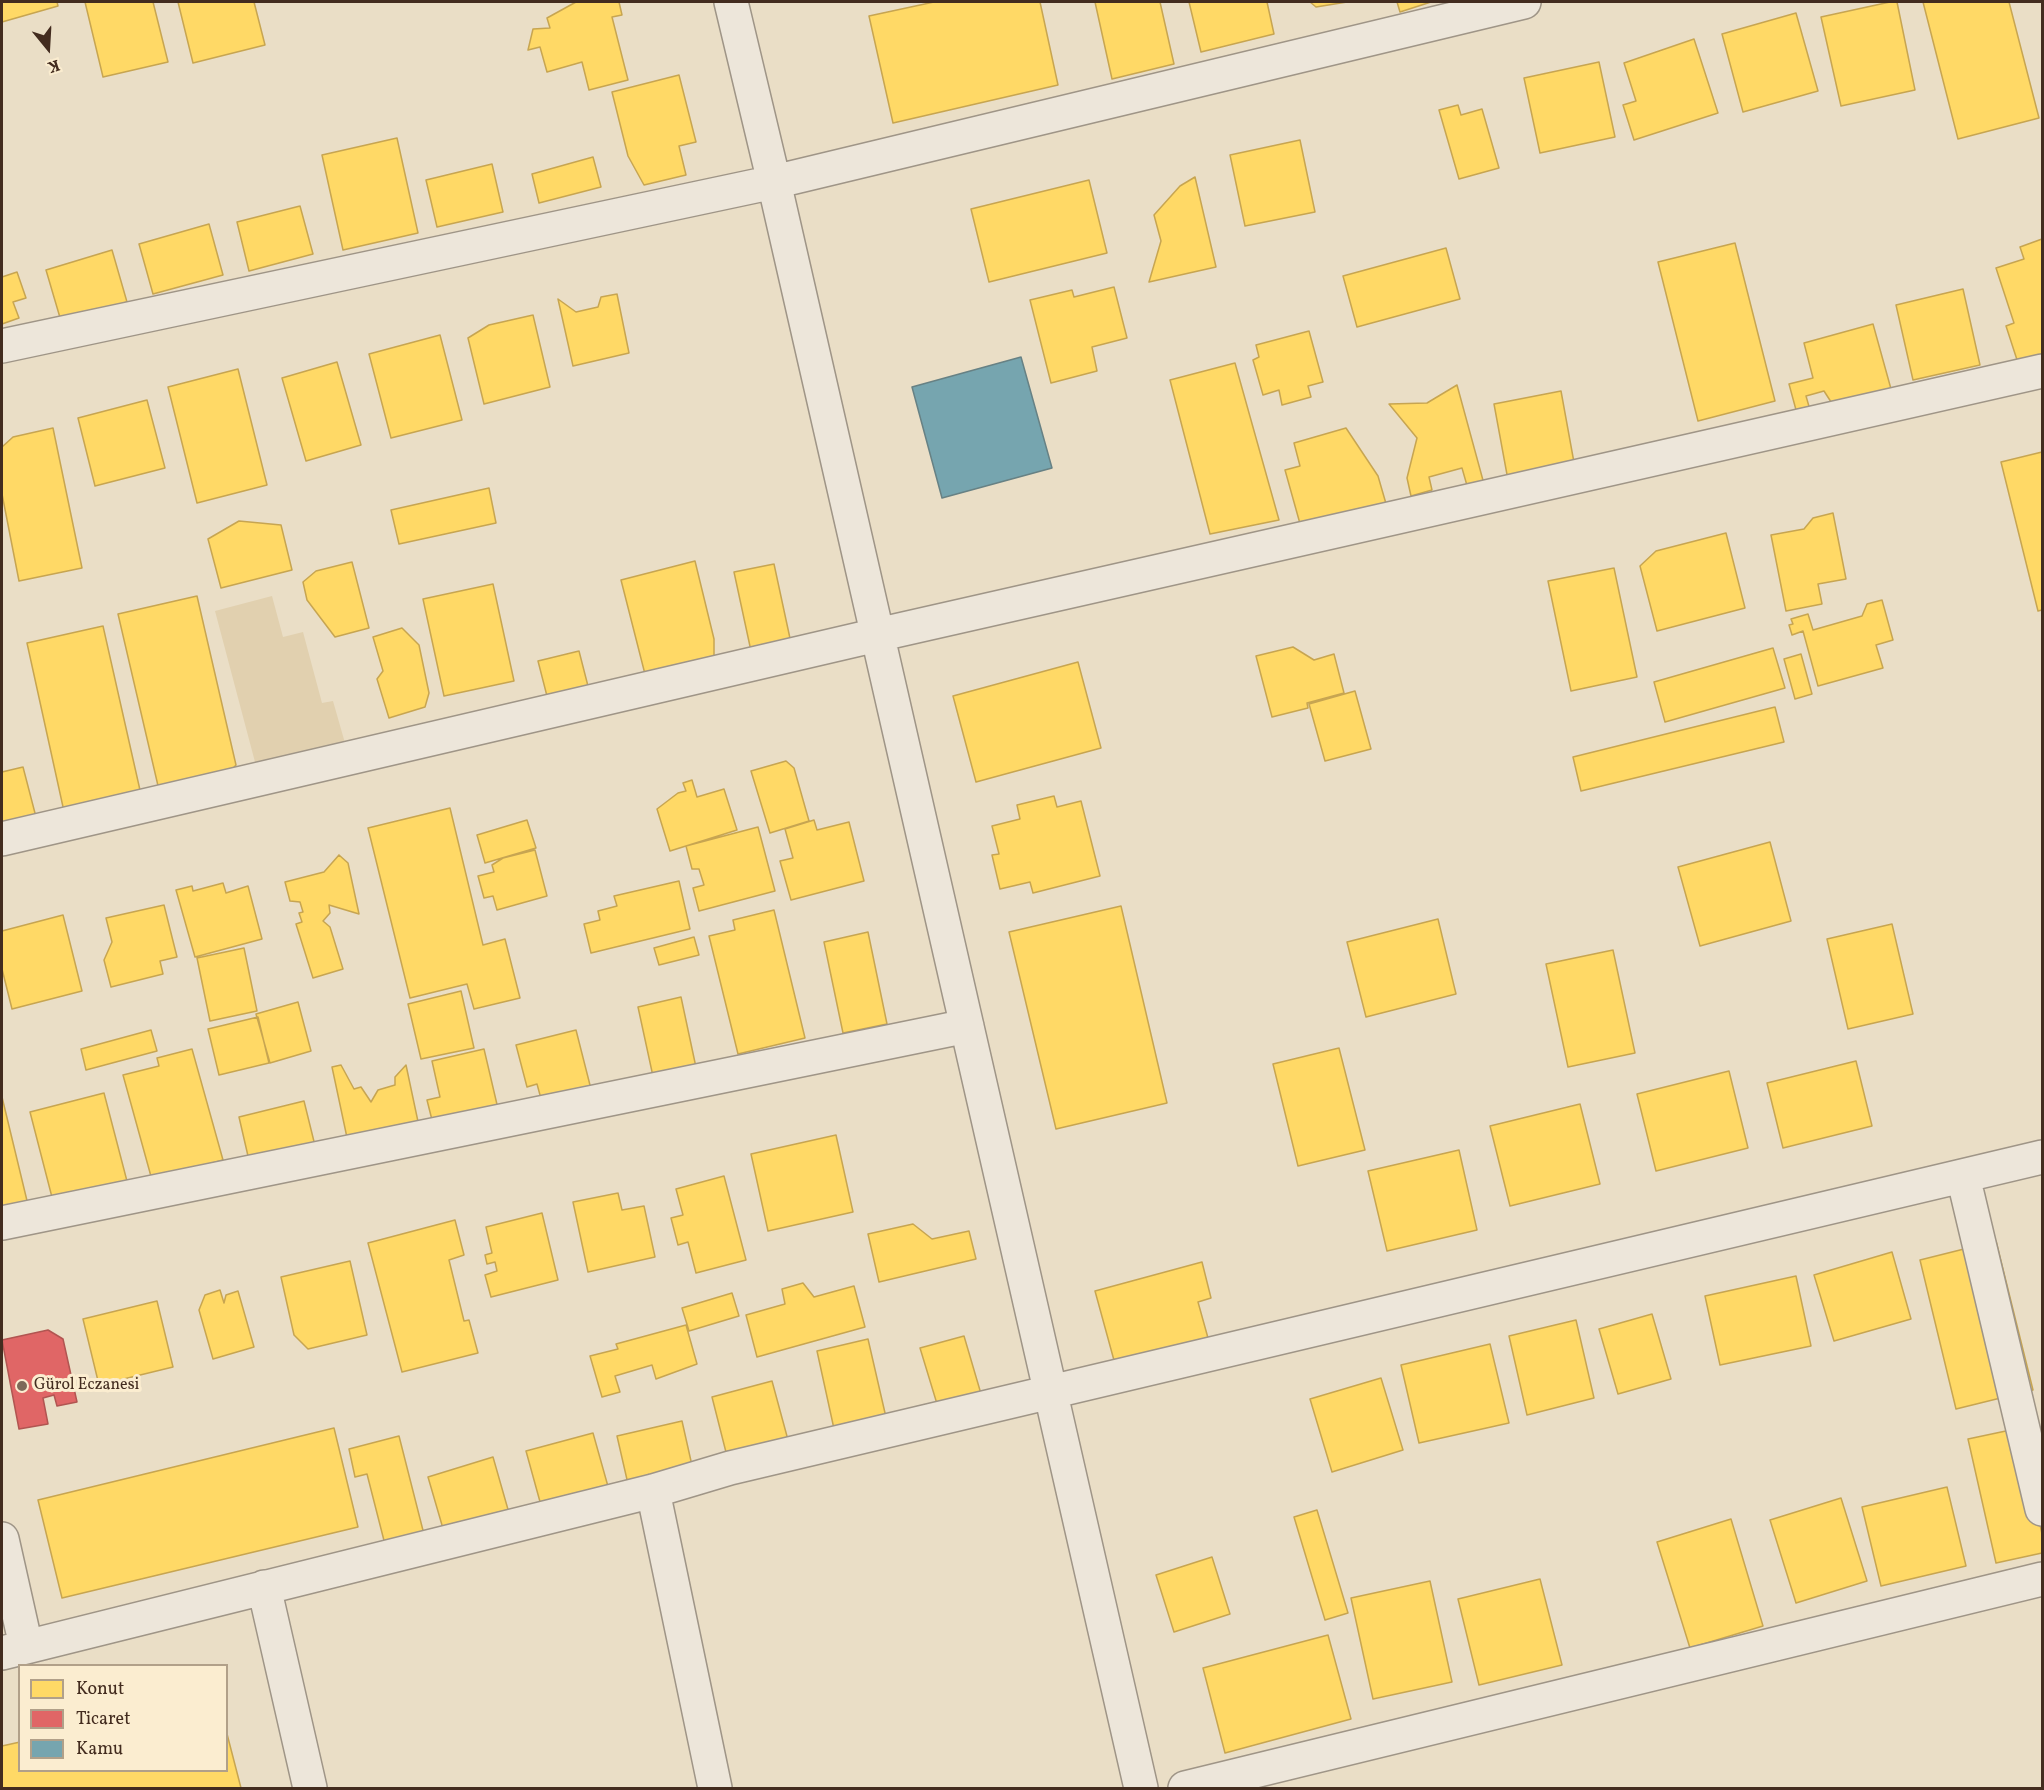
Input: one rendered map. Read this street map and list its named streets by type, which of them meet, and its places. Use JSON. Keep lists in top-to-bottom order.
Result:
{
  "places": ["Gürol Eczanesi"],
  "legend": ["Konut", "Ticaret", "Kamu"],
  "north": "bottom"
}
